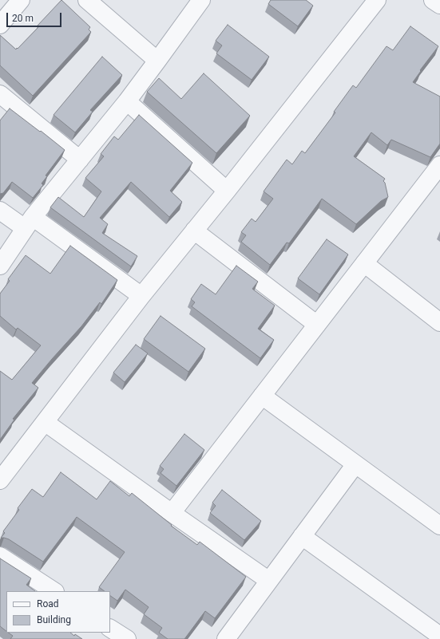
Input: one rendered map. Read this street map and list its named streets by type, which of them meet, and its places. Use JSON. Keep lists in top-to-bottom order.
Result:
{
  "legend": ["Road", "Building"],
  "scale_bar": "20 m"
}
